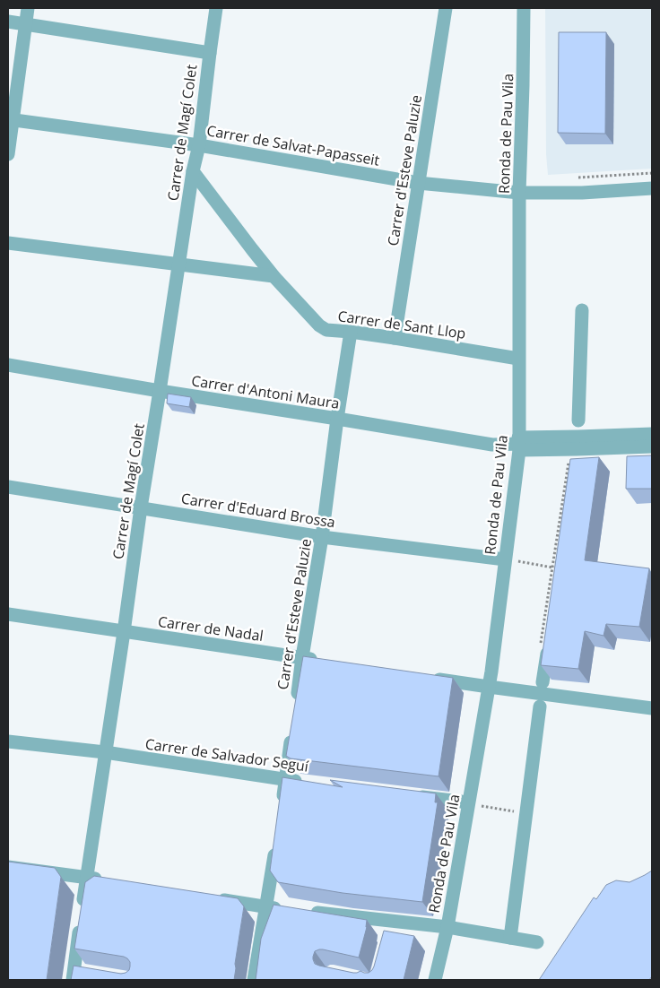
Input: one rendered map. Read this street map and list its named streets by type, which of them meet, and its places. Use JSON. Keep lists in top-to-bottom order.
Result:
{
  "streets": {
    "street": [
      "Carrer de Magí Colet",
      "Ronda de Pau Vila",
      "Carrer de Salvat-Papasseit",
      "Carrer d'Esteve Paluzie",
      "Carrer de Sant Llop",
      "Carrer d'Antoni Maura",
      "Carrer d'Eduard Brossa",
      "Carrer de Nadal",
      "Carrer de Salvador Seguí"
    ]
  },
  "crossings": [
    ["Carrer de Magí Colet", "Carrer de Salvat-Papasseit"],
    ["Carrer de Magí Colet", "Carrer de Sant Llop"],
    ["Carrer de Magí Colet", "Carrer d'Antoni Maura"],
    ["Carrer de Magí Colet", "Carrer d'Eduard Brossa"],
    ["Carrer de Magí Colet", "Carrer de Nadal"],
    ["Carrer de Magí Colet", "Carrer de Salvador Seguí"],
    ["Ronda de Pau Vila", "Carrer de Salvat-Papasseit"],
    ["Ronda de Pau Vila", "Carrer de Sant Llop"],
    ["Ronda de Pau Vila", "Carrer d'Antoni Maura"],
    ["Ronda de Pau Vila", "Carrer d'Eduard Brossa"],
    ["Carrer de Salvat-Papasseit", "Carrer d'Esteve Paluzie"],
    ["Carrer d'Esteve Paluzie", "Carrer de Sant Llop"],
    ["Carrer d'Esteve Paluzie", "Carrer d'Antoni Maura"],
    ["Carrer d'Esteve Paluzie", "Carrer d'Eduard Brossa"],
    ["Carrer d'Esteve Paluzie", "Carrer de Nadal"]
  ]
}
